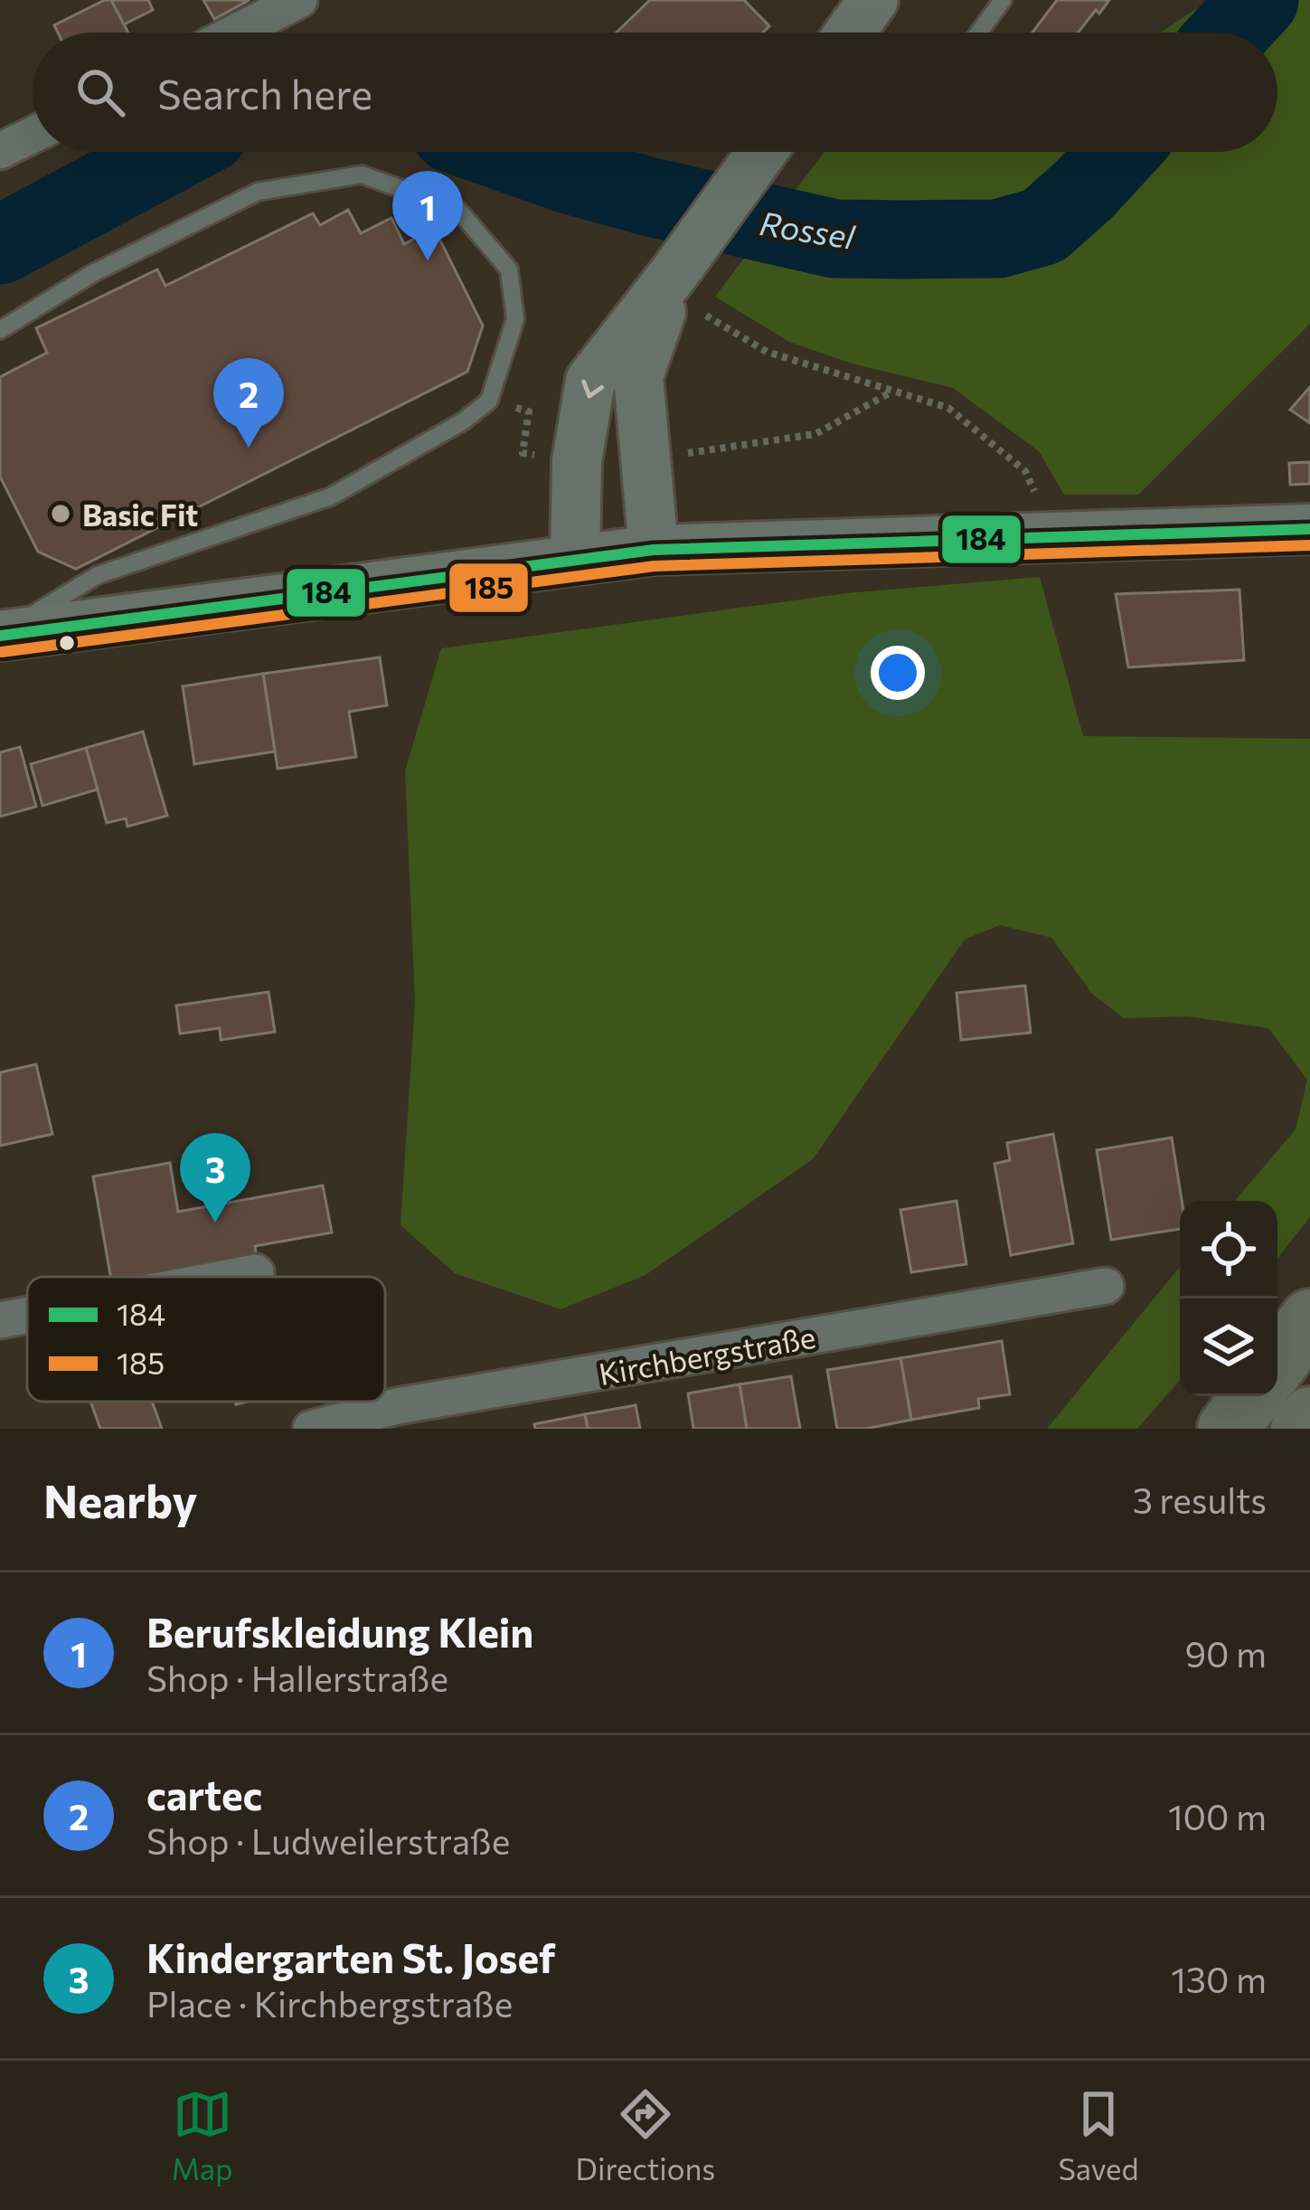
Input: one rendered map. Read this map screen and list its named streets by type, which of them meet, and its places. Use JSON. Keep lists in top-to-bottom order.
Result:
{
  "streets": {
    "street": ["Kirchbergstraße"]
  },
  "water": ["Rossel"],
  "places": ["Basic Fit"],
  "lines": ["transit line 184", "transit line 185"],
  "legend": ["184", "185"],
  "page": {
    "search": "Search here",
    "pins": ["1", "2", "3"],
    "heading": ["Nearby", "3 results"],
    "list": [
      {
        "mark": "1",
        "name": "Berufskleidung Klein",
        "note": "Shop · Hallerstraße",
        "value": "90 m"
      },
      {
        "mark": "2",
        "name": "cartec",
        "note": "Shop · Ludweilerstraße",
        "value": "100 m"
      },
      {
        "mark": "3",
        "name": "Kindergarten St. Josef",
        "note": "Place · Kirchbergstraße",
        "value": "130 m"
      }
    ],
    "nav": ["Map", "Directions", "Saved"]
  }
}
